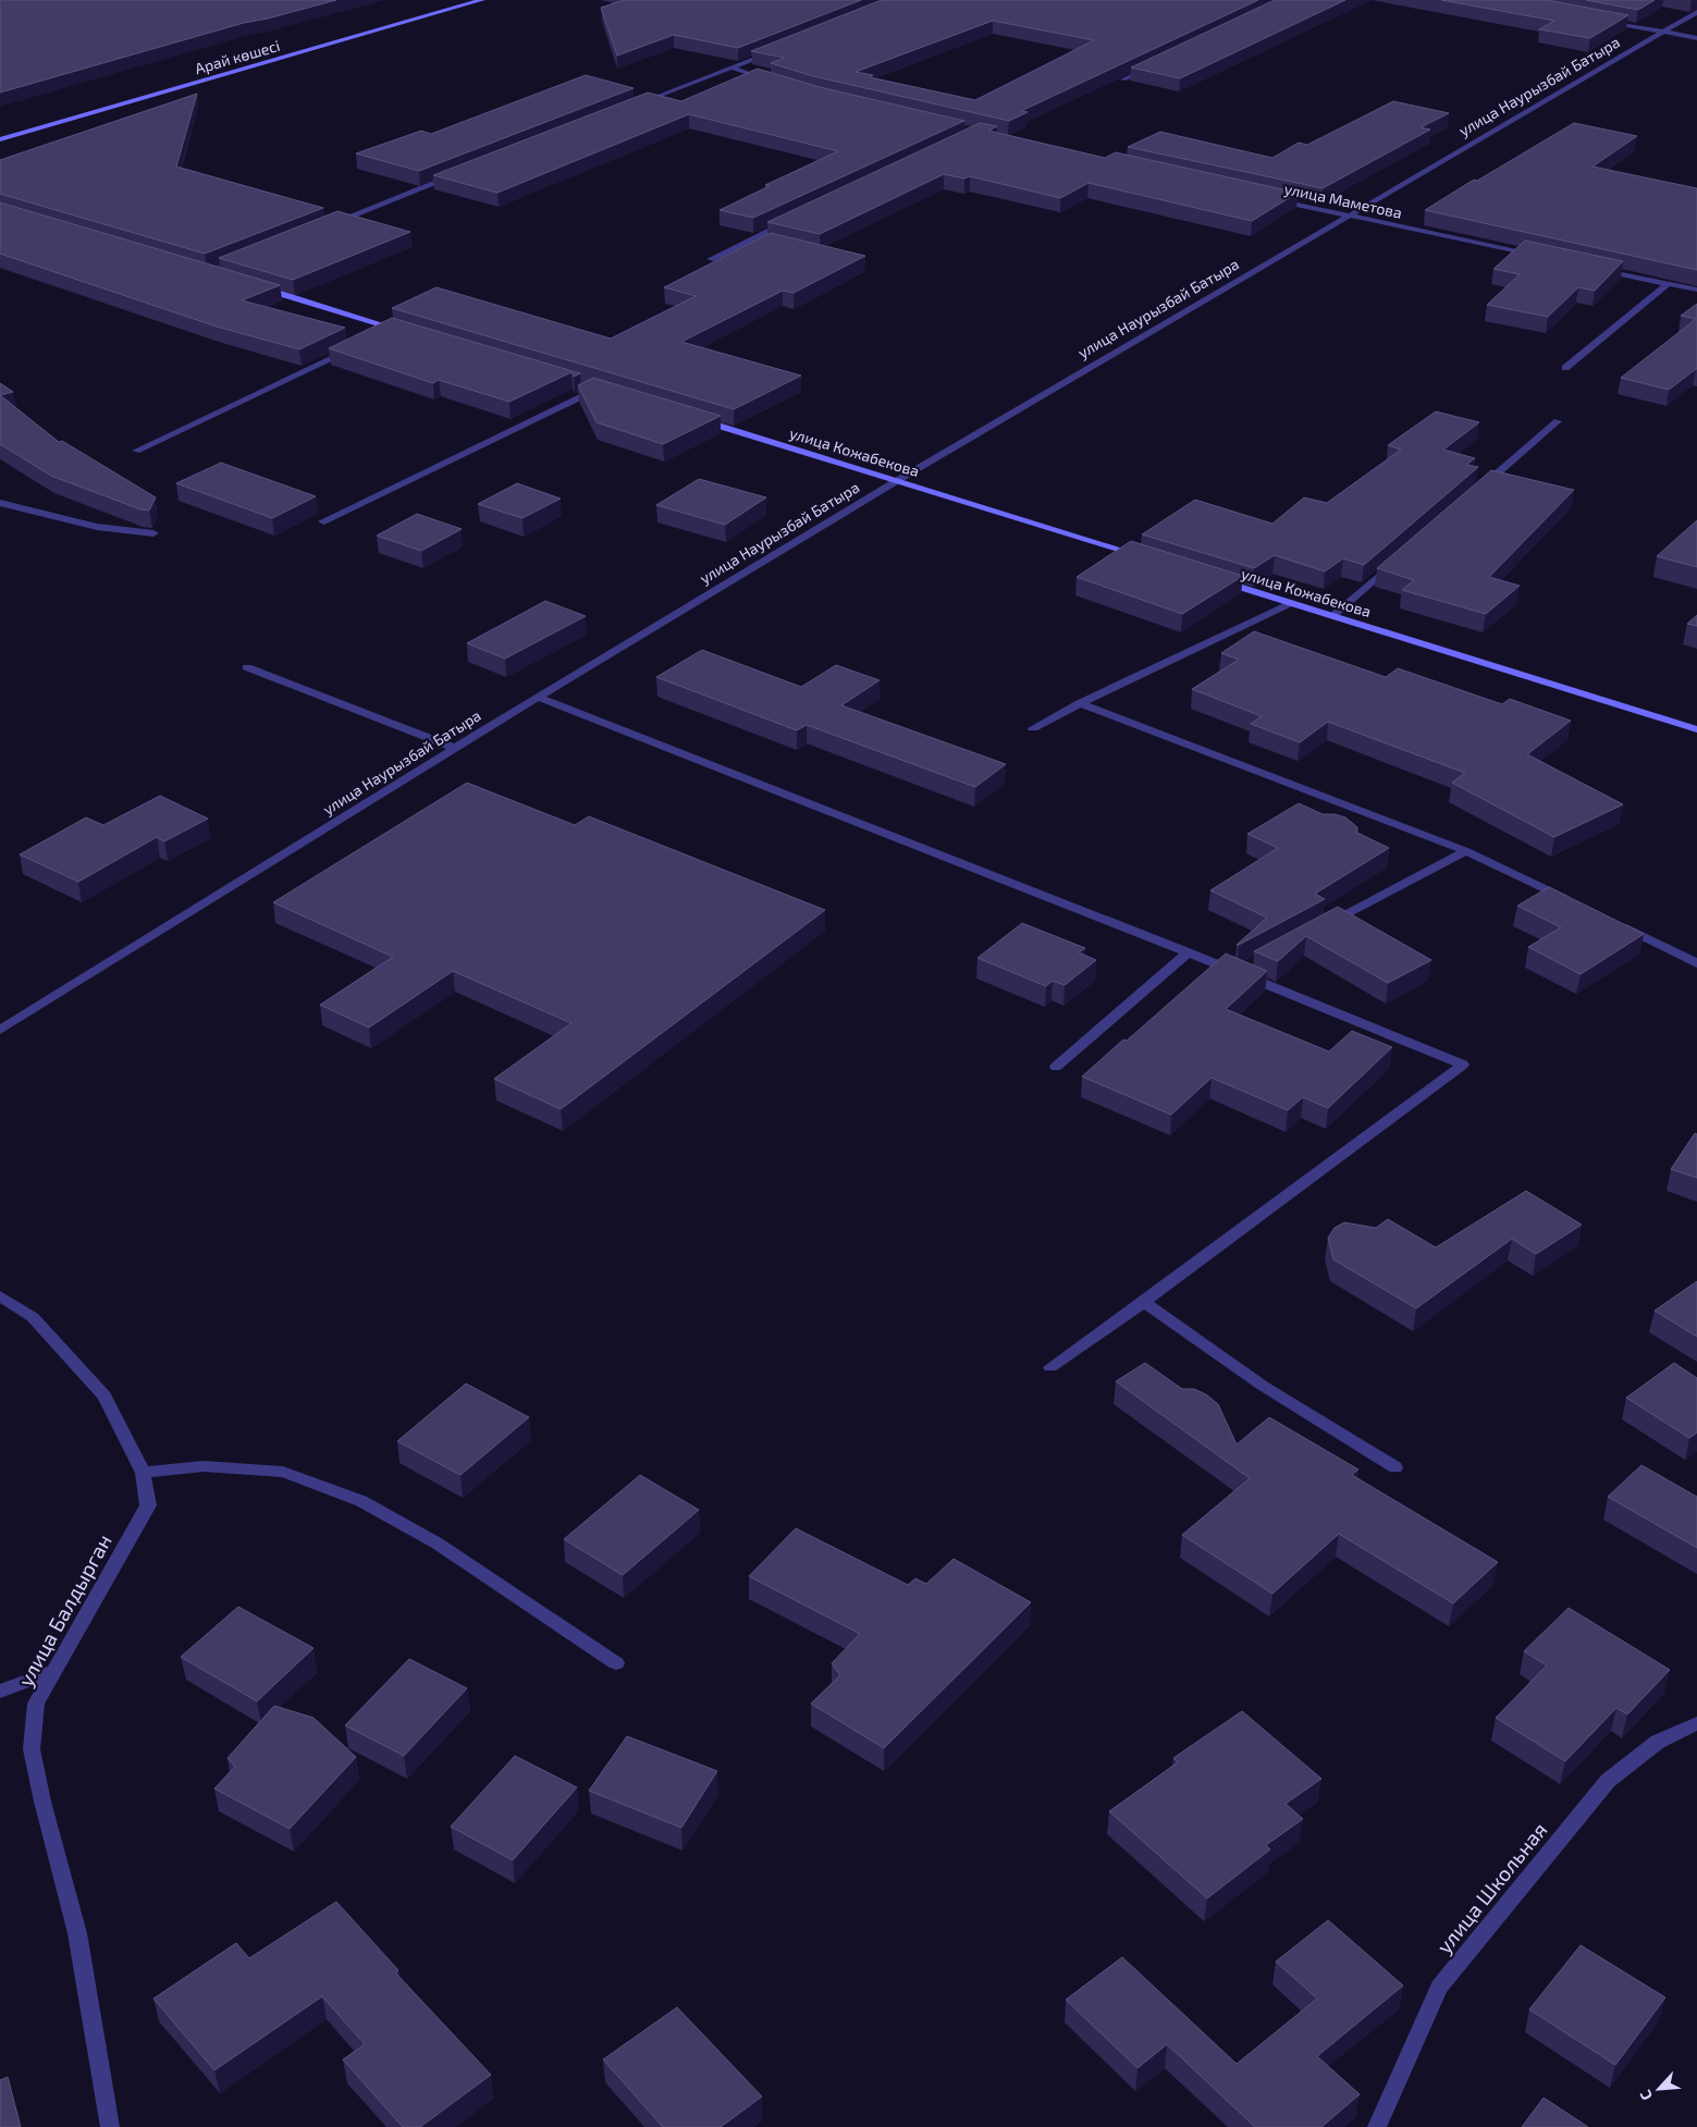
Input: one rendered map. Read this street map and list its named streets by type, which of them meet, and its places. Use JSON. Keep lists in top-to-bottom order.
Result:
{
  "streets": {
    "main road": ["Арай көшесі", "улица Кожабекова"],
    "street": [
      "улица Наурызбай Батыра",
      "улица Маметова",
      "улица Балдырган",
      "улица Школьная"
    ]
  },
  "crossings": [
    ["улица Наурызбай Батыра", "улица Маметова"],
    ["улица Наурызбай Батыра", "улица Кожабекова"]
  ],
  "north": "bottom left"
}
